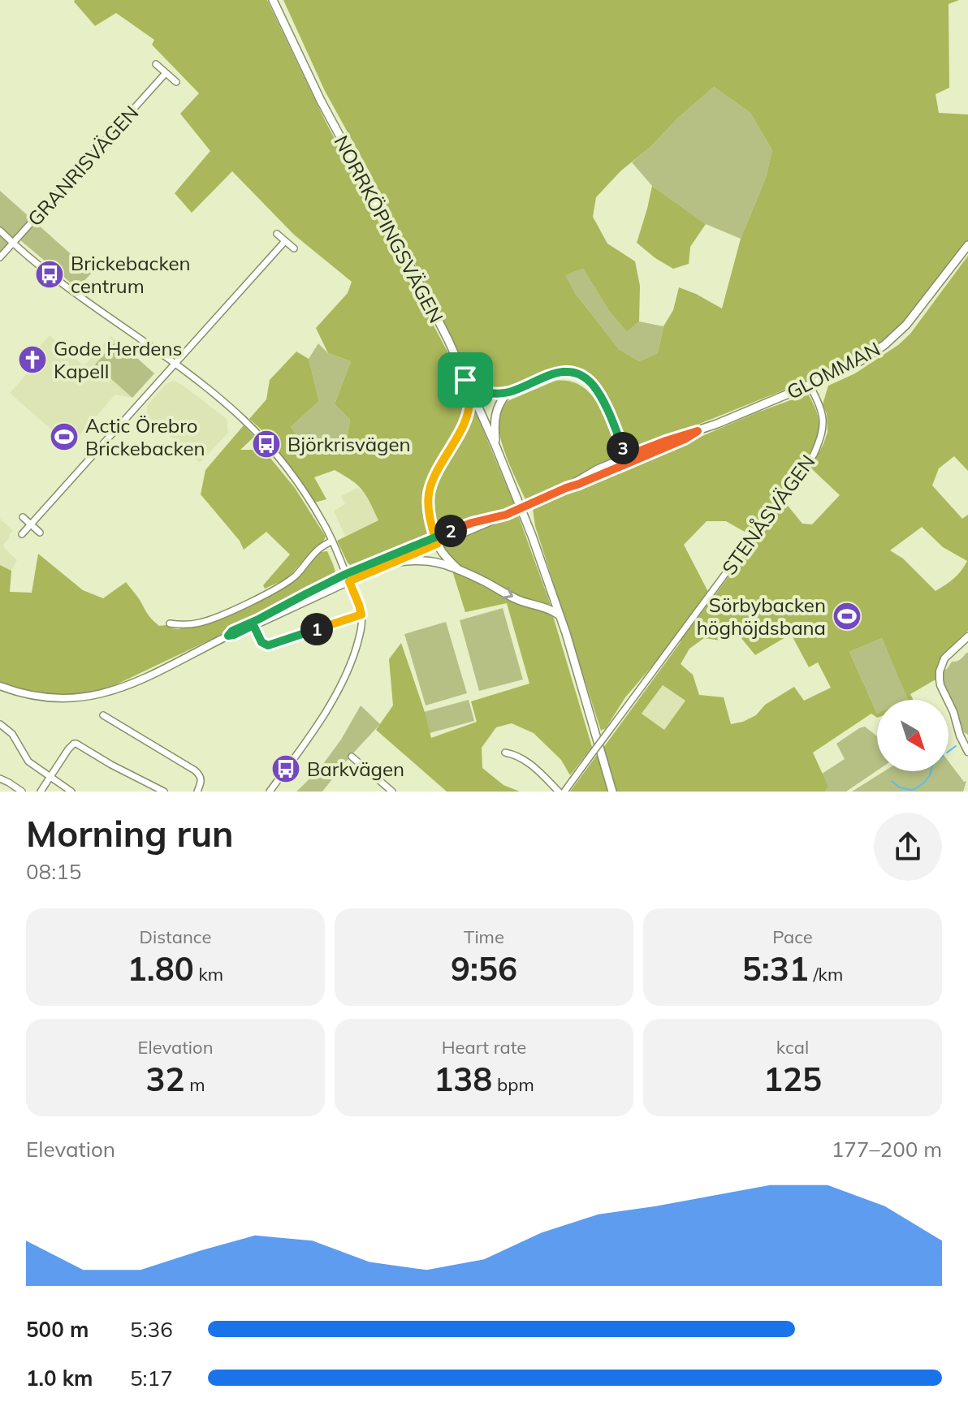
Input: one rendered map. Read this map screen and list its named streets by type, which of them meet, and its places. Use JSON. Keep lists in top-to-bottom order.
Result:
{
  "streets": {
    "main road": ["NORRKÖPINGSVÄGEN", "GLOMMAN"],
    "street": ["GRANRISVÄGEN", "STENÅSVÄGEN"]
  },
  "crossings": [
    ["GLOMMAN", "STENÅSVÄGEN"]
  ],
  "places": {
    "bus stop": ["Brickebacken centrum", "Björkrisvägen", "Barkvägen"],
    "church": ["Gode Herdens Kapell"],
    "sports": ["Actic Örebro Brickebacken", "Sörbybacken höghöjdsbana"]
  },
  "north": "bottom right",
  "page": {
    "pins": ["3", "2", "1"],
    "heading": ["Morning run", "08:15"],
    "stats": [
      ["Distance", "1.80 km"],
      ["Time", "9:56"],
      ["Pace", "5:31 /km"],
      ["Elevation", "32 m"],
      ["Heart rate", "138 bpm"],
      ["kcal", "125"]
    ],
    "chart": ["Elevation", "177–200 m"],
    "list": [
      {
        "name": "500 m",
        "note": "5:36"
      },
      {
        "name": "1.0 km",
        "note": "5:17"
      }
    ]
  }
}
